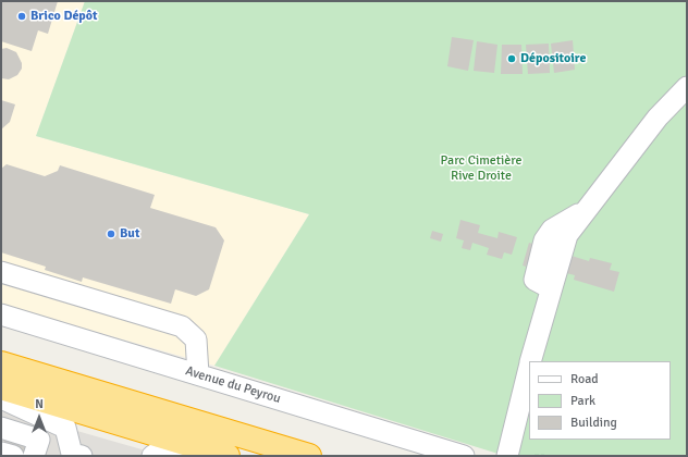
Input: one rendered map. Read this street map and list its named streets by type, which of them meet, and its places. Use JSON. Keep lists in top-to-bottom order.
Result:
{
  "streets": {
    "street": ["Avenue du Peyrou"]
  },
  "parks": ["Parc Cimetière Rive Droite"],
  "places": ["Brico Dépôt", "Dépositoire", "But"],
  "legend": ["Road", "Park", "Building"],
  "north": "top"
}
